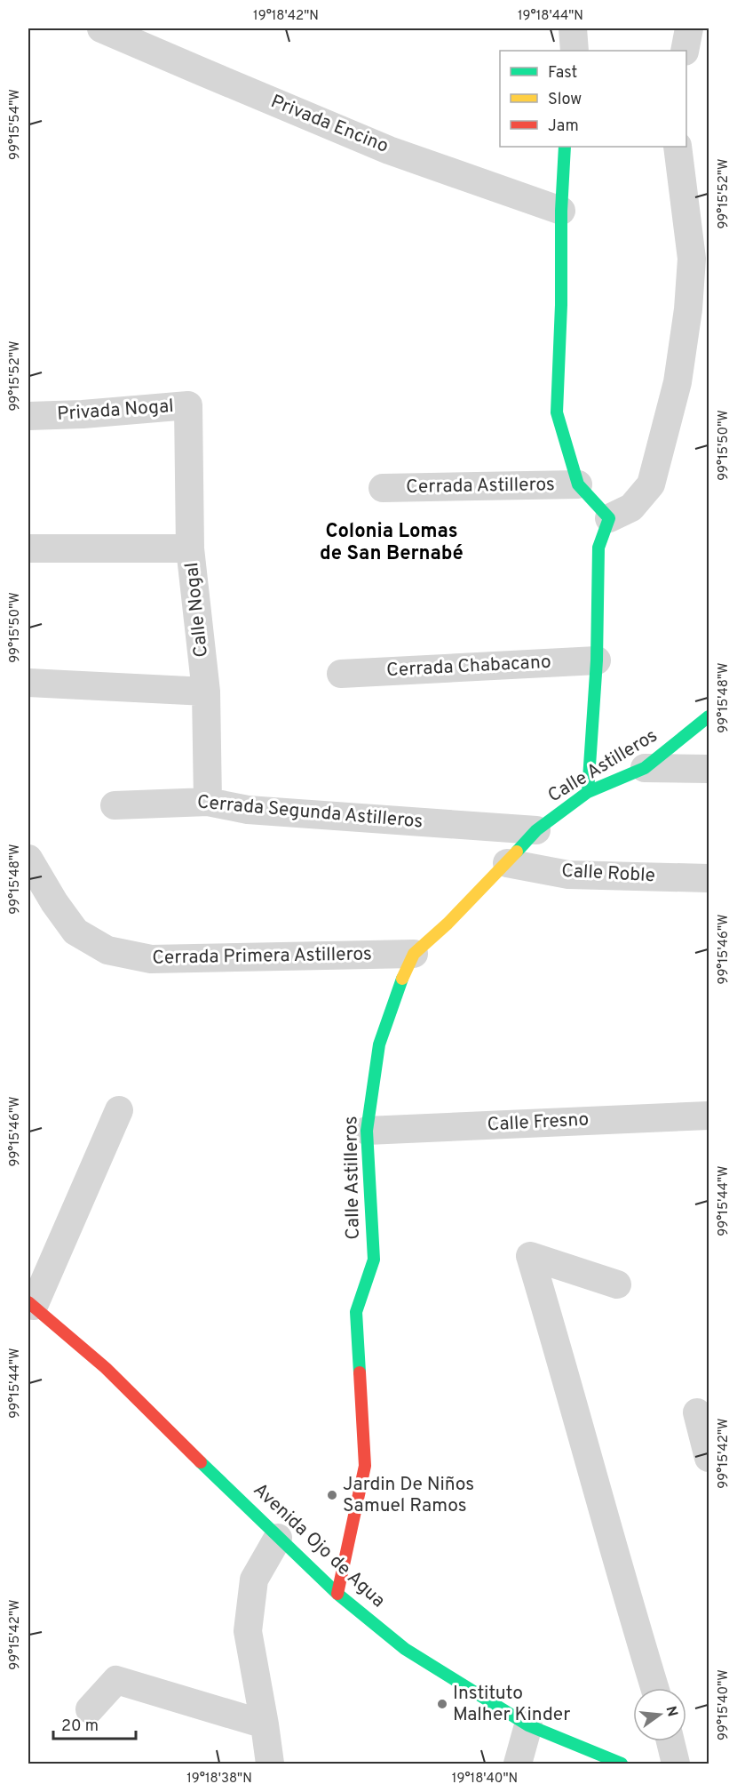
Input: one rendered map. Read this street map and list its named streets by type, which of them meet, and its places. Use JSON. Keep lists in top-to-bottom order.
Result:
{
  "streets": {
    "street": [
      "Privada Encino",
      "Privada Nogal",
      "Cerrada Astilleros",
      "Calle Nogal",
      "Cerrada Chabacano",
      "Calle Astilleros",
      "Cerrada Segunda Astilleros",
      "Calle Roble",
      "Cerrada Primera Astilleros",
      "Calle Fresno",
      "Avenida Ojo de Agua"
    ]
  },
  "crossings": [
    ["Privada Nogal", "Calle Nogal"],
    ["Calle Nogal", "Cerrada Segunda Astilleros"],
    ["Calle Astilleros", "Cerrada Segunda Astilleros"],
    ["Calle Astilleros", "Calle Roble"],
    ["Calle Astilleros", "Cerrada Primera Astilleros"],
    ["Calle Astilleros", "Calle Fresno"],
    ["Calle Astilleros", "Avenida Ojo de Agua"]
  ],
  "districts": ["Colonia Lomas de San Bernabé"],
  "places": ["Jardin De Niños Samuel Ramos", "Instituto Malher Kinder"],
  "legend": ["Fast", "Slow", "Jam"],
  "scale_bar": "20 m",
  "north": "right",
  "coordinates": [
    "19°18'42\"N",
    "19°18'44\"N",
    "99°15'54\"W",
    "99°15'52\"W",
    "99°15'50\"W",
    "99°15'48\"W",
    "99°15'46\"W",
    "99°15'44\"W",
    "99°15'42\"W",
    "99°15'40\"W",
    "19°18'38\"N",
    "19°18'40\"N"
  ]
}
